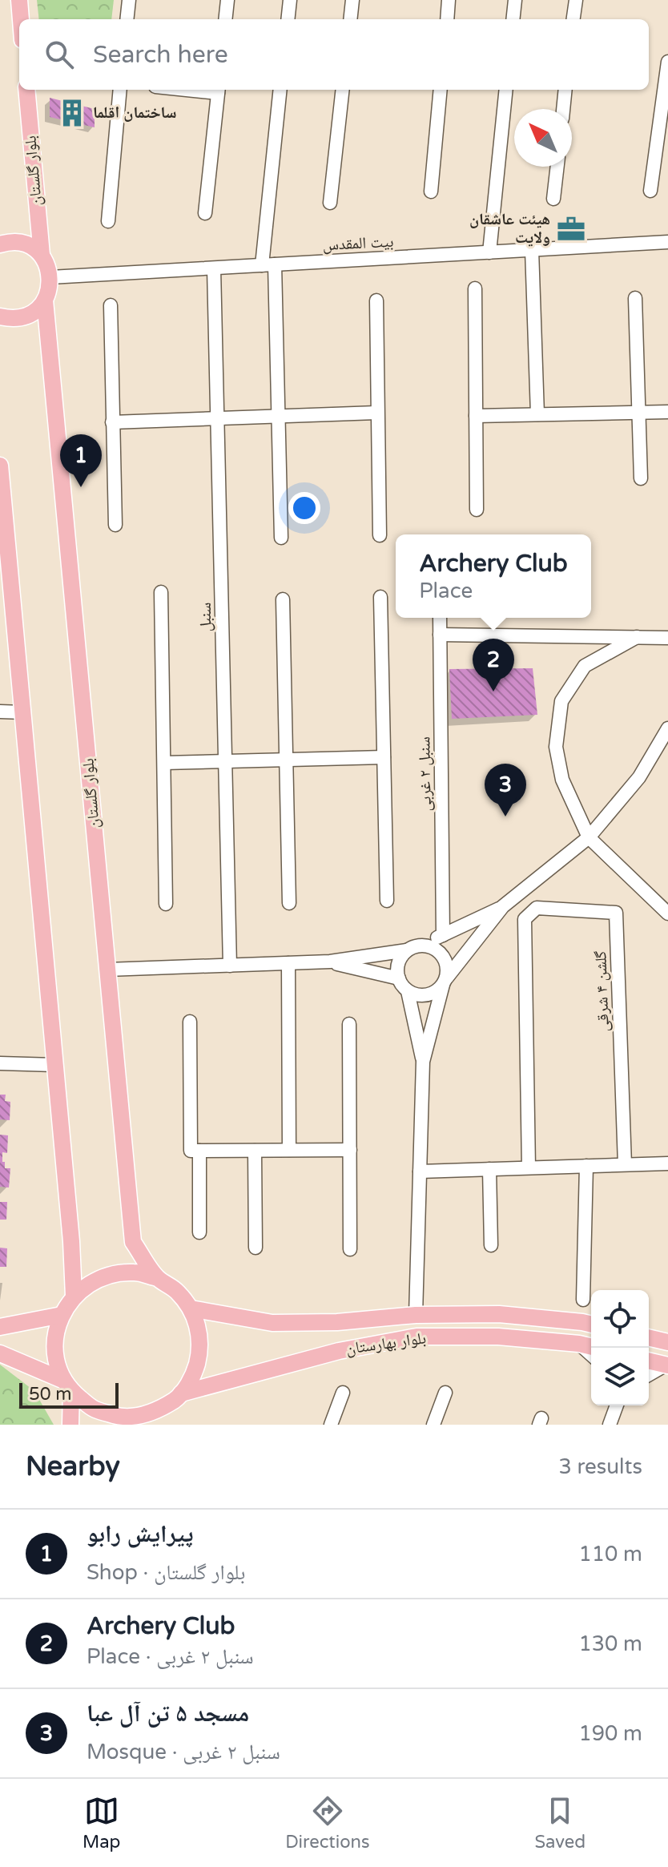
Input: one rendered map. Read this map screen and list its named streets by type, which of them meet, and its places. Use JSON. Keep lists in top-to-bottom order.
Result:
{
  "streets": {
    "main road": ["بلوار گلستان", "بلوار بهارستان"],
    "street": [
      "بیت المقدس",
      "سنبل",
      "سنبل ۲ غربی",
      "گلشن ۴ شرقی"
    ]
  },
  "crossings": [
    ["بلوار گلستان", "بیت المقدس"],
    ["بلوار گلستان", "بلوار بهارستان"],
    ["بیت المقدس", "سنبل"]
  ],
  "places": {
    "building": ["ساختمان اقلما"],
    "office": ["هیئت عاشقان ولایت"]
  },
  "scale_bar": "50 m",
  "north": "top left",
  "page": {
    "search": "Search here",
    "pins": ["1", "2", "3"],
    "popup": ["Archery Club", "Place"],
    "scale": "50 m",
    "heading": ["Nearby", "3 results"],
    "list": [
      {
        "mark": "1",
        "name": "پیرایش رابو",
        "note": "Shop · بلوار گلستان",
        "value": "110 m"
      },
      {
        "mark": "2",
        "name": "Archery Club",
        "note": "Place · سنبل ۲ غربی",
        "value": "130 m"
      },
      {
        "mark": "3",
        "name": "مسجد ۵ تن آل عبا",
        "note": "Mosque · سنبل ۲ غربی",
        "value": "190 m"
      }
    ],
    "nav": ["Map", "Directions", "Saved"]
  }
}
